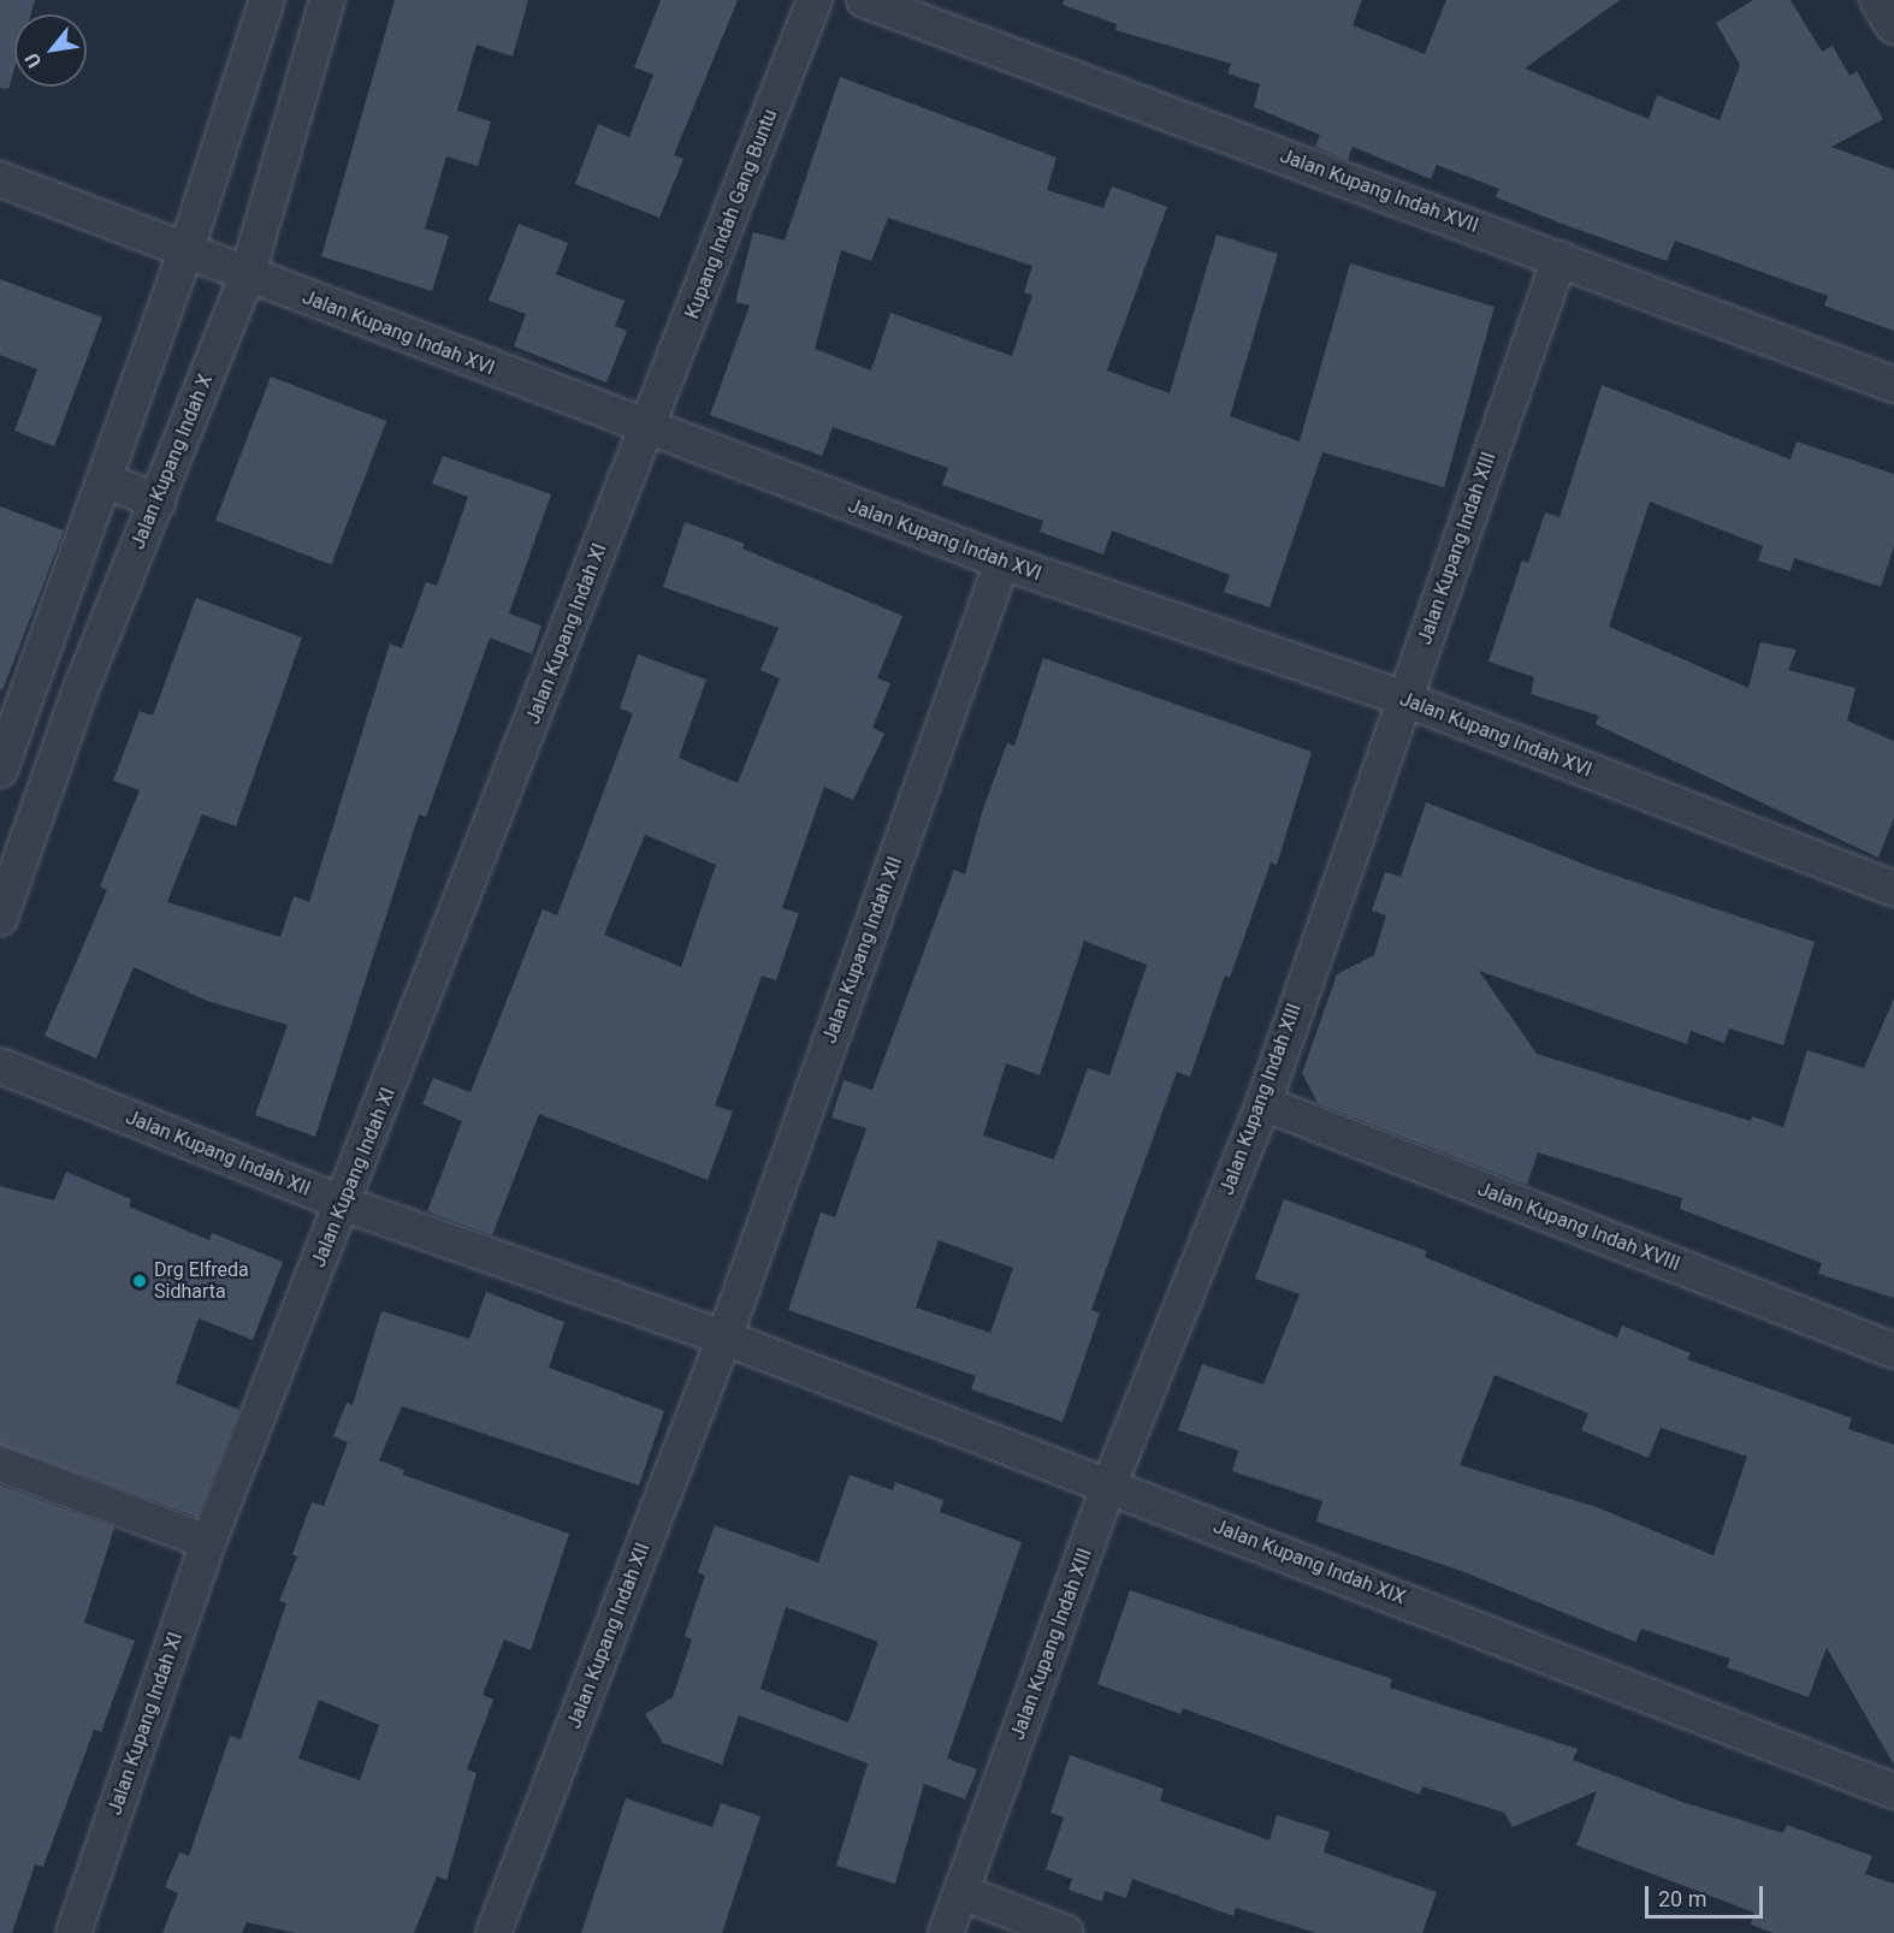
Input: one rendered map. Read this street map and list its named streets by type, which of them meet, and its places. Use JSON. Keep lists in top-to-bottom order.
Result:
{
  "streets": {
    "street": [
      "Jalan Kupang Indah XVII",
      "Kupang Indah Gang Buntu",
      "Jalan Kupang Indah XVI",
      "Jalan Kupang Indah X",
      "Jalan Kupang Indah XIII",
      "Jalan Kupang Indah XI",
      "Jalan Kupang Indah XII",
      "Jalan Kupang Indah XVIII",
      "Jalan Kupang Indah XIX"
    ]
  },
  "crossings": [
    ["Jalan Kupang Indah XVII", "Jalan Kupang Indah XIII"],
    ["Kupang Indah Gang Buntu", "Jalan Kupang Indah XVI"],
    ["Kupang Indah Gang Buntu", "Jalan Kupang Indah XI"],
    ["Jalan Kupang Indah XVI", "Jalan Kupang Indah X"],
    ["Jalan Kupang Indah XVI", "Jalan Kupang Indah XIII"],
    ["Jalan Kupang Indah XVI", "Jalan Kupang Indah XI"],
    ["Jalan Kupang Indah XVI", "Jalan Kupang Indah XII"],
    ["Jalan Kupang Indah XIII", "Jalan Kupang Indah XVIII"],
    ["Jalan Kupang Indah XIII", "Jalan Kupang Indah XIX"],
    ["Jalan Kupang Indah XI", "Jalan Kupang Indah XII"],
    ["Jalan Kupang Indah XII", "Jalan Kupang Indah XIX"]
  ],
  "places": ["Drg Elfreda Sidharta"],
  "scale_bar": "20 m",
  "north": "bottom left"
}
